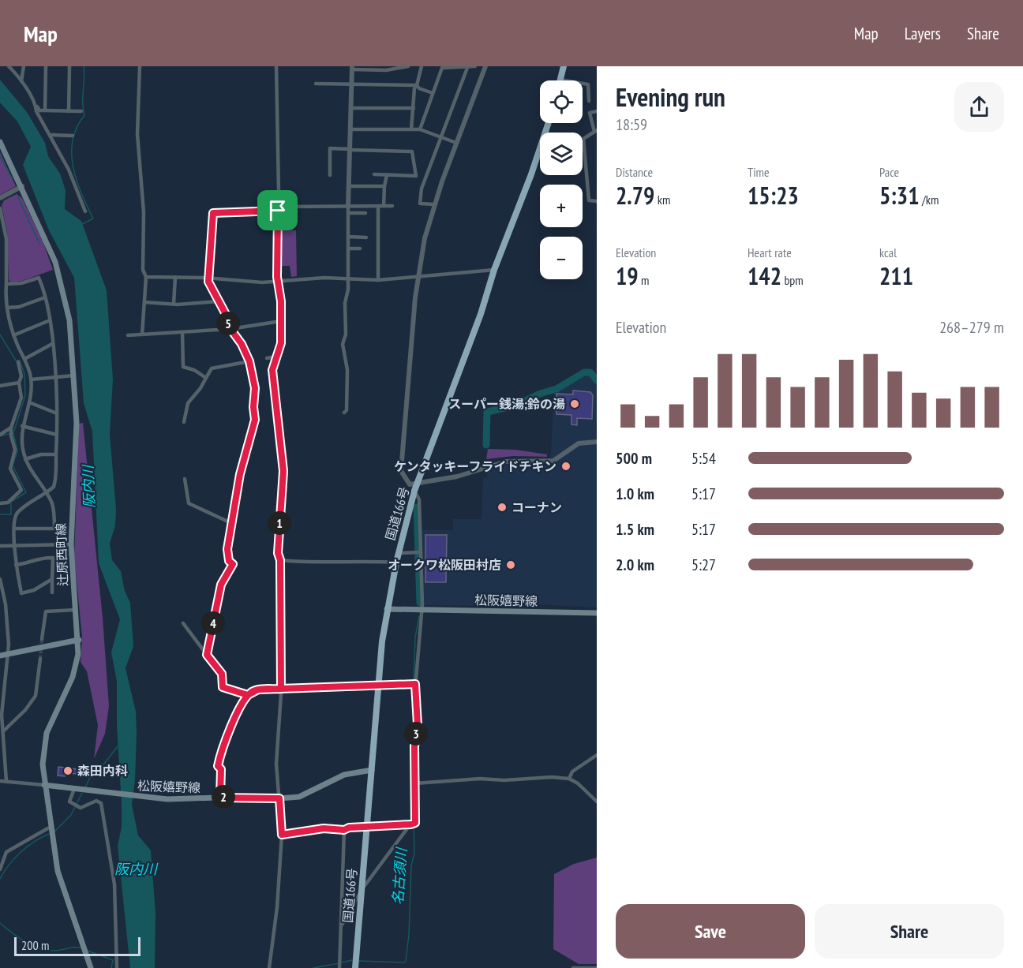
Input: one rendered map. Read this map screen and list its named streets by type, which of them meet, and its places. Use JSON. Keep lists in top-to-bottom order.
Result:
{
  "streets": {
    "highway": ["国道166号"],
    "main road": ["辻原西町線", "松阪嬉野線"]
  },
  "crossings": [
    ["国道166号", "松阪嬉野線"],
    ["辻原西町線", "松阪嬉野線"]
  ],
  "water": ["阪内川", "名古須川"],
  "places": [
    "スーパー銭湯;鈴の湯",
    "ケンタッキーフライドチキン",
    "コーナン",
    "オークワ松阪田村店",
    "森田内科"
  ],
  "scale_bar": "200 m",
  "page": {
    "header": "Map",
    "nav": ["Map", "Layers", "Share"],
    "heading": ["Evening run", "18:59"],
    "map_buttons": ["+", "−"],
    "stats": [
      ["Distance", "2.79 km"],
      ["Time", "15:23"],
      ["Pace", "5:31 /km"],
      ["Elevation", "19 m"],
      ["Heart rate", "142 bpm"],
      ["kcal", "211"]
    ],
    "chart": ["Elevation", "268–279 m"],
    "pins": [
      "5",
      "1",
      "4",
      "3",
      "2"
    ],
    "list": [
      {
        "name": "500 m",
        "note": "5:54"
      },
      {
        "name": "1.0 km",
        "note": "5:17"
      },
      {
        "name": "1.5 km",
        "note": "5:17"
      },
      {
        "name": "2.0 km",
        "note": "5:27"
      }
    ],
    "buttons": ["Save", "Share"],
    "scale": "200 m"
  }
}
